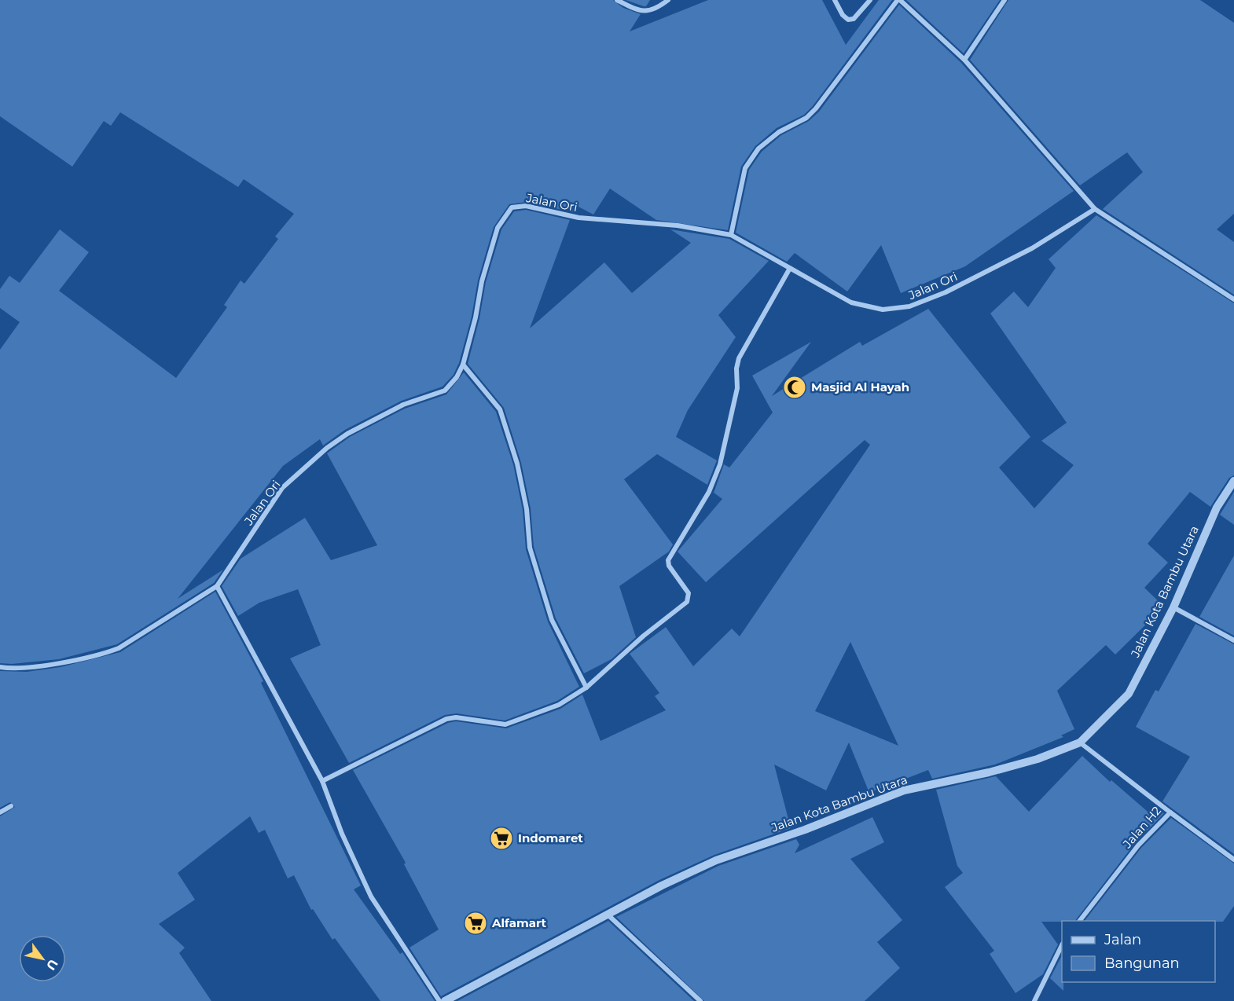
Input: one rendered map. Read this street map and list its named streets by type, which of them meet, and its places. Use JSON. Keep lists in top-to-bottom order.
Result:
{
  "streets": {
    "street": ["Jalan Ori", "Jalan Kota Bambu Utara", "Jalan H2"]
  },
  "crossings": [
    ["Jalan Kota Bambu Utara", "Jalan H2"]
  ],
  "places": {
    "mosque": ["Masjid Al Hayah"],
    "supermarket": ["Indomaret", "Alfamart"]
  },
  "legend": ["Jalan", "Bangunan"],
  "north": "bottom right"
}
